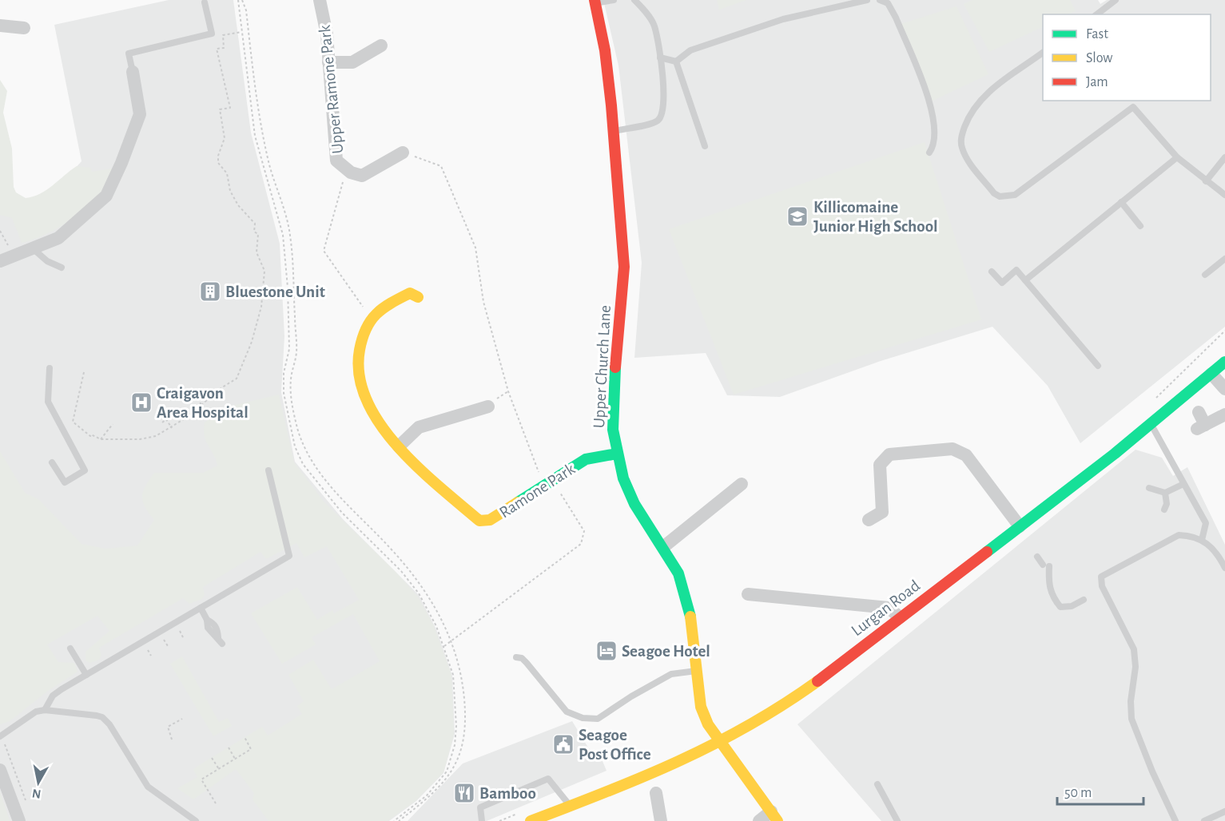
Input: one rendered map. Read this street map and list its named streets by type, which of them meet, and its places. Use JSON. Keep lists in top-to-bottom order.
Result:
{
  "streets": {
    "street": [
      "Upper Ramone Park",
      "Upper Church Lane",
      "Ramone Park",
      "Lurgan Road"
    ]
  },
  "crossings": [
    ["Upper Church Lane", "Ramone Park"],
    ["Upper Church Lane", "Lurgan Road"]
  ],
  "places": {
    "school or university": ["Killicomaine Junior High School"],
    "building": ["Bluestone Unit"],
    "hospital": ["Craigavon Area Hospital"],
    "hotel": ["Seagoe Hotel"],
    "public building": ["Seagoe Post Office"],
    "restaurant": ["Bamboo"]
  },
  "legend": ["Fast", "Slow", "Jam"],
  "scale_bar": "50 m",
  "north": "bottom"
}
